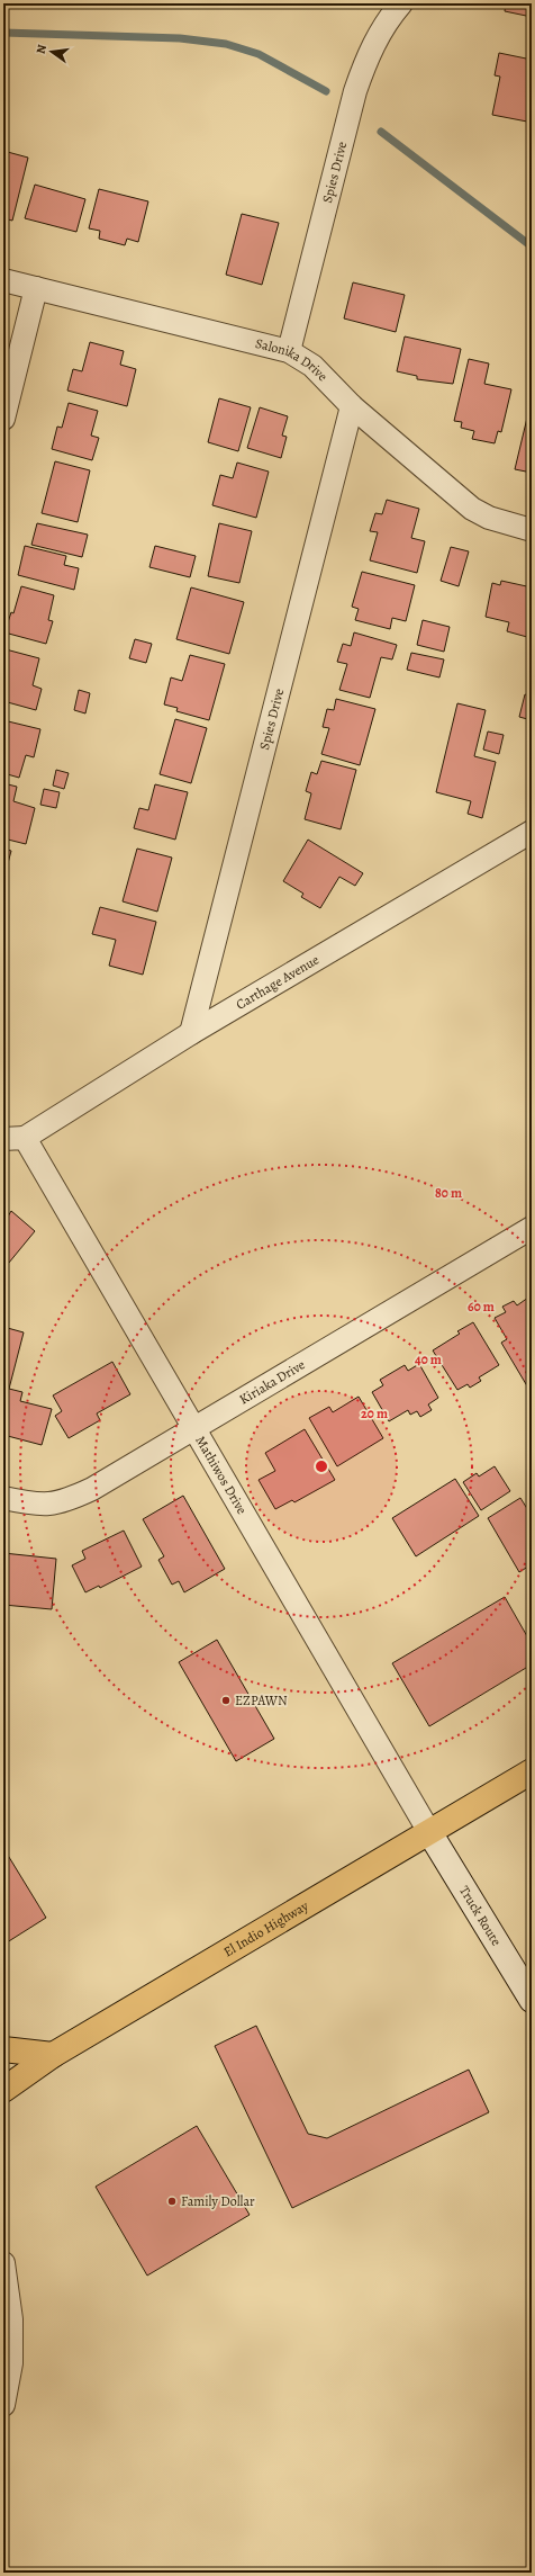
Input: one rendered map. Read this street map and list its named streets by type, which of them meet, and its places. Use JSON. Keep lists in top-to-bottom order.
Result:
{
  "streets": {
    "main road": ["El Indio Highway"],
    "street": [
      "Spies Drive",
      "Salonika Drive",
      "Carthage Avenue",
      "Kiriaka Drive",
      "Mathiwos Drive",
      "Truck Route"
    ]
  },
  "crossings": [
    ["Spies Drive", "Salonika Drive"],
    ["Spies Drive", "Carthage Avenue"],
    ["Carthage Avenue", "Mathiwos Drive"],
    ["Kiriaka Drive", "Mathiwos Drive"],
    ["Mathiwos Drive", "Truck Route"],
    ["Mathiwos Drive", "El Indio Highway"],
    ["Truck Route", "El Indio Highway"]
  ],
  "places": ["EZPAWN", "Family Dollar"],
  "north": "left",
  "rings": [
    "80 m",
    "60 m",
    "40 m",
    "20 m"
  ]
}
